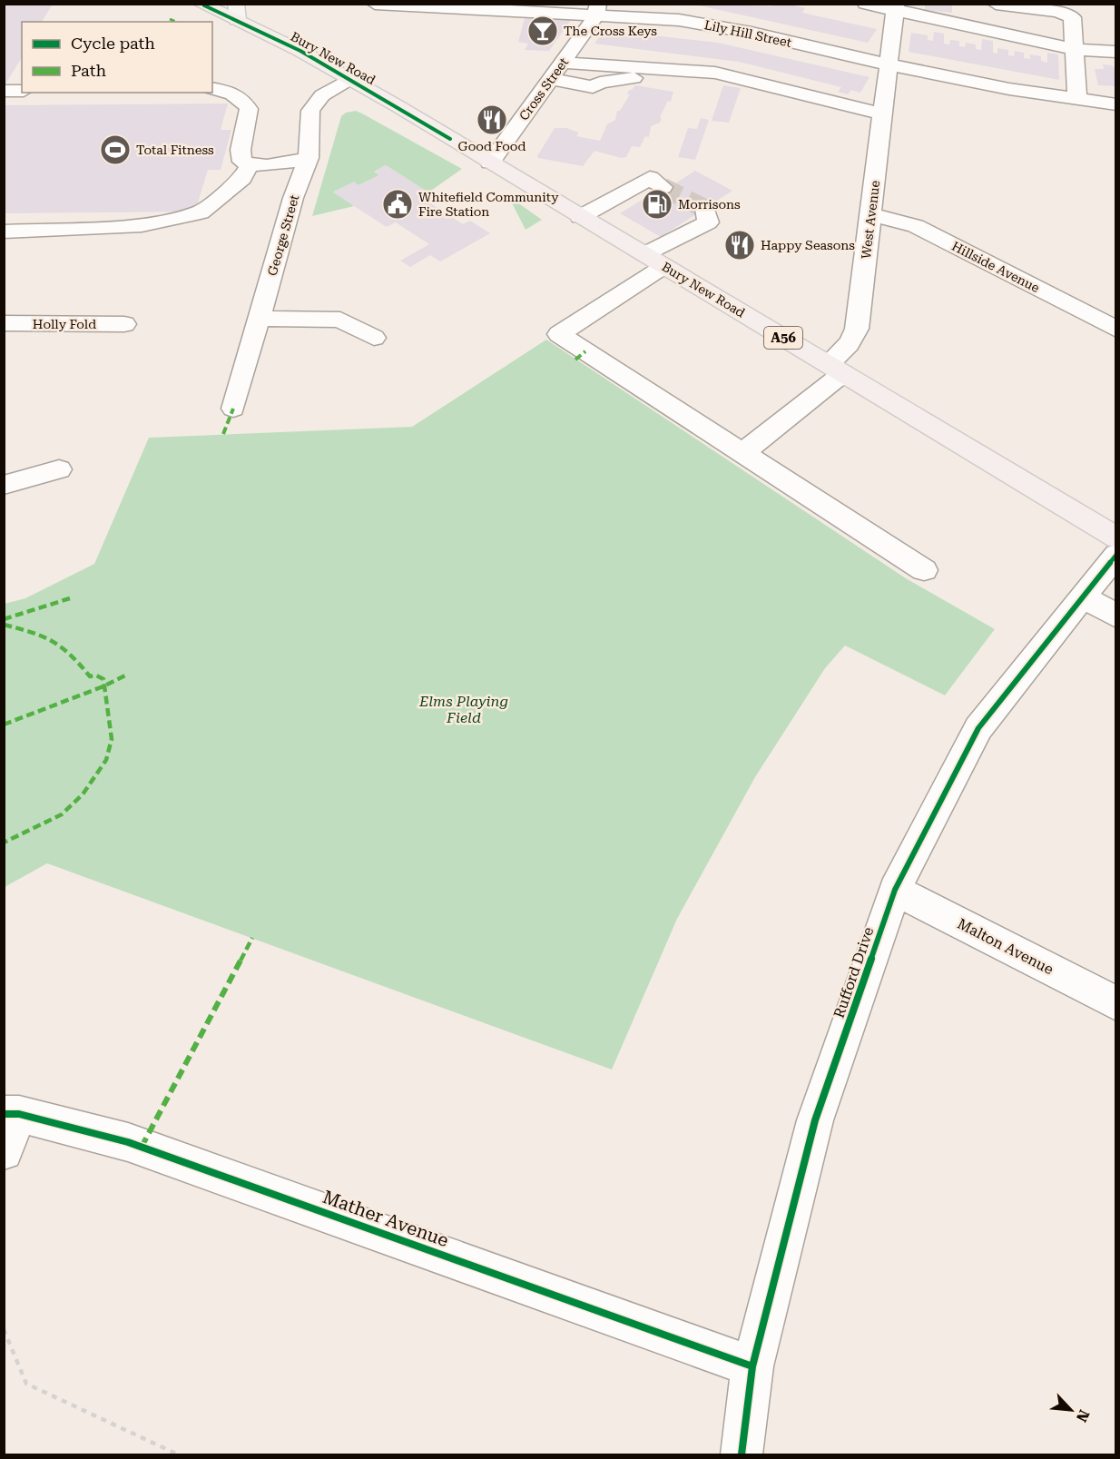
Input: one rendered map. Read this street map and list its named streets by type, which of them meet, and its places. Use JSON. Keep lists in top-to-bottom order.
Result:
{
  "streets": {
    "highway": ["Bury New Road", "A56"],
    "street": [
      "Lily Hill Street",
      "Cross Street",
      "West Avenue",
      "George Street",
      "Hillside Avenue",
      "Holly Fold",
      "Malton Avenue",
      "Rufford Drive",
      "Mather Avenue"
    ]
  },
  "crossings": [
    ["Lily Hill Street", "Cross Street"],
    ["Lily Hill Street", "West Avenue"],
    ["Bury New Road", "Cross Street"],
    ["Bury New Road", "West Avenue"],
    ["Bury New Road", "George Street"],
    ["West Avenue", "Hillside Avenue"],
    ["Malton Avenue", "Rufford Drive"],
    ["Rufford Drive", "Mather Avenue"]
  ],
  "parks": ["Elms Playing Field"],
  "places": {
    "bar": ["The Cross Keys"],
    "restaurant": ["Good Food", "Happy Seasons"],
    "sports": ["Total Fitness"],
    "public building": ["Whitefield Community Fire Station"],
    "fuel station": ["Morrisons"]
  },
  "legend": ["Cycle path", "Path"],
  "north": "bottom right"
}
